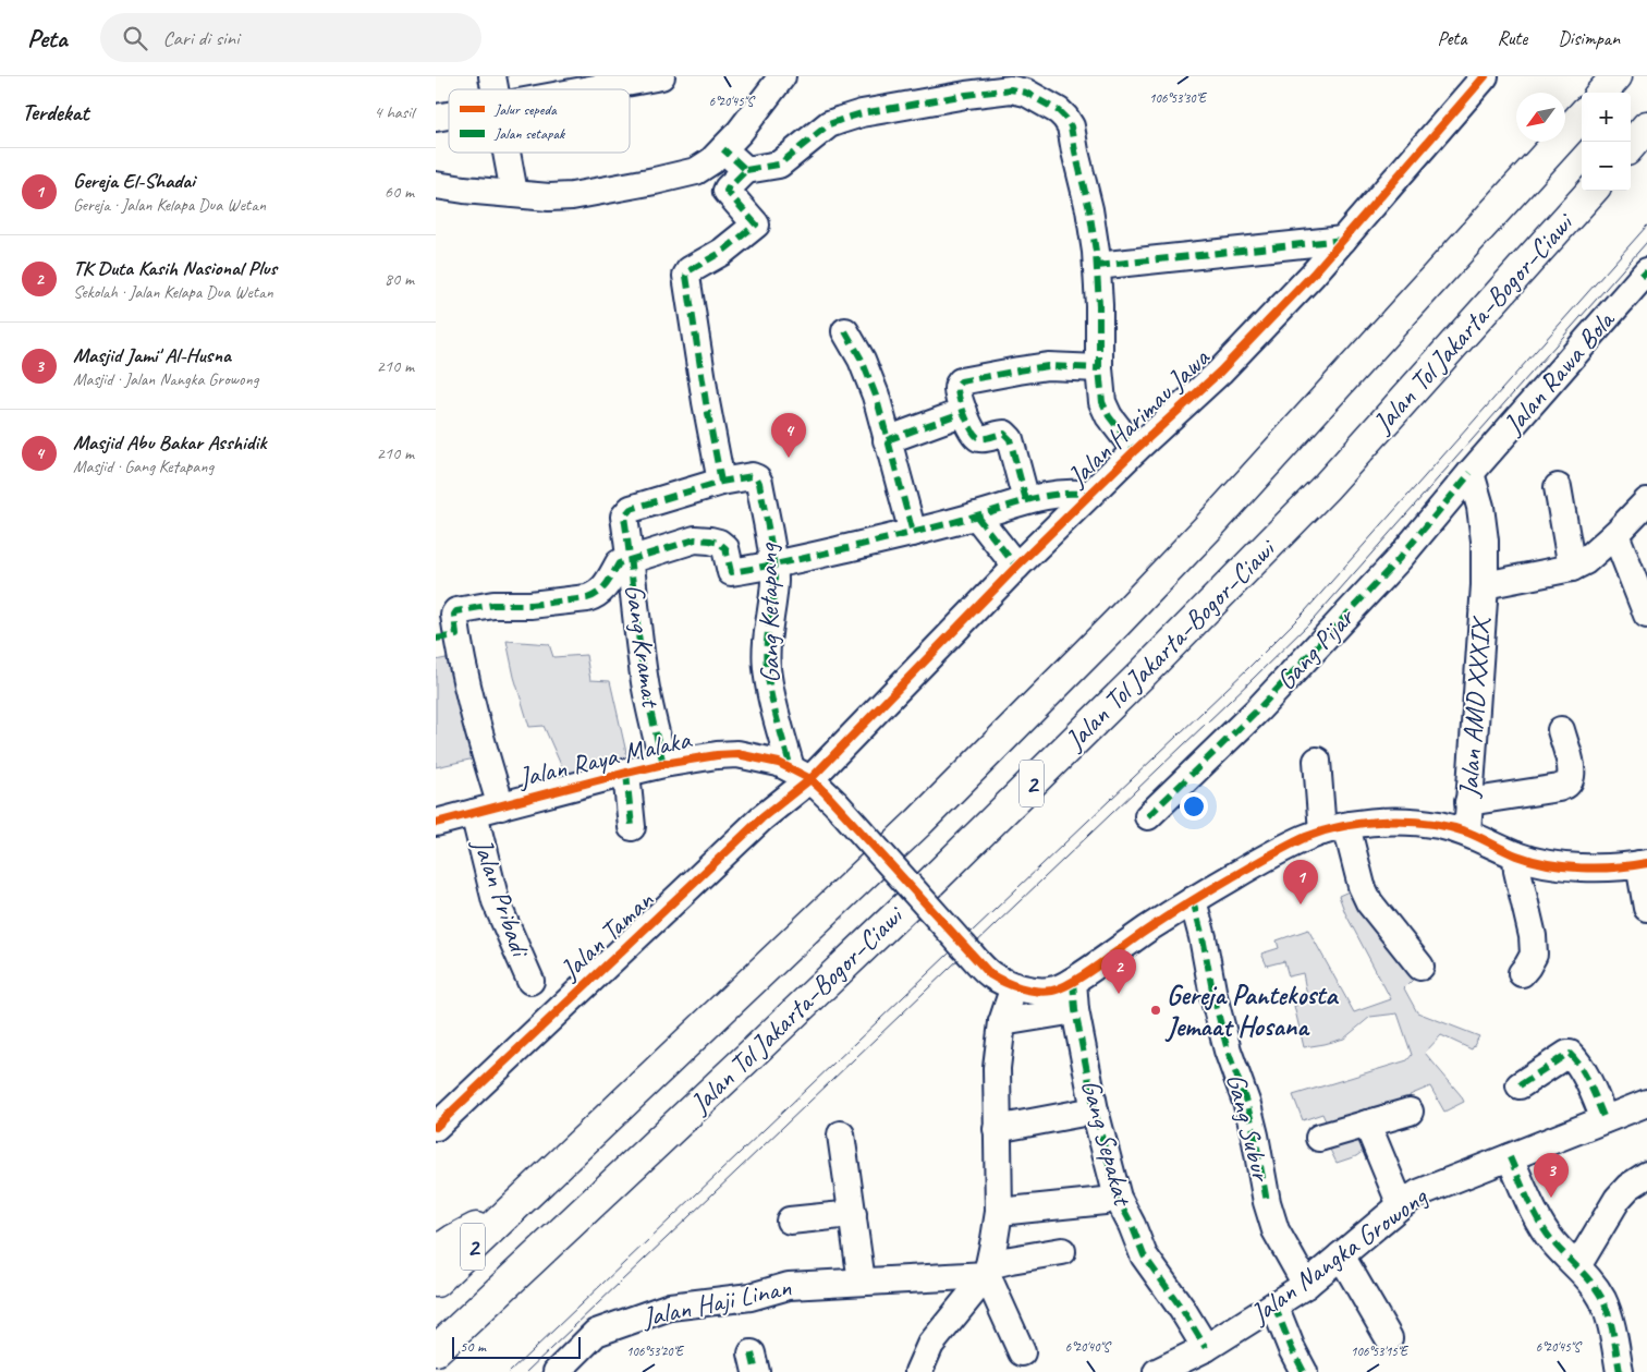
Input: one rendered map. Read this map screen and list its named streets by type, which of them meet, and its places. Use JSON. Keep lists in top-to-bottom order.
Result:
{
  "streets": {
    "highway": ["Jalan Tol Jakarta–Bogor–Ciawi", "2"],
    "street": [
      "Jalan Rawa Bola",
      "Jalan Harimau Jawa",
      "Gang Ketapang",
      "Gang Kramat",
      "Gang Pijar",
      "Jalan AMD XXXIX",
      "Jalan Raya Malaka",
      "Jalan Pribadi",
      "Jalan Taman",
      "Gang Subur",
      "Gang Sepakat",
      "Jalan Nangka Growong",
      "Jalan Haji Linan"
    ]
  },
  "crossings": [
    ["Jalan Rawa Bola", "Gang Pijar"],
    ["Jalan Rawa Bola", "Jalan AMD XXXIX"],
    ["Jalan Harimau Jawa", "Gang Ketapang"],
    ["Jalan Harimau Jawa", "Jalan Raya Malaka"],
    ["Jalan Harimau Jawa", "Jalan Taman"],
    ["Gang Ketapang", "Gang Kramat"],
    ["Gang Ketapang", "Jalan Raya Malaka"],
    ["Gang Ketapang", "Jalan Taman"],
    ["Gang Kramat", "Jalan Raya Malaka"],
    ["Gang Pijar", "Jalan AMD XXXIX"],
    ["Jalan AMD XXXIX", "Jalan Raya Malaka"],
    ["Jalan Raya Malaka", "Jalan Pribadi"],
    ["Jalan Raya Malaka", "Jalan Taman"],
    ["Jalan Raya Malaka", "Gang Subur"],
    ["Jalan Raya Malaka", "Gang Sepakat"],
    ["Gang Subur", "Jalan Nangka Growong"],
    ["Gang Sepakat", "Jalan Nangka Growong"]
  ],
  "places": ["Gereja Pantekosta Jemaat Hosana"],
  "legend": ["Jalur sepeda", "Jalan setapak"],
  "scale_bar": "50 m",
  "north": "bottom left",
  "page": {
    "header": "Peta",
    "search": "Cari di sini",
    "nav": ["Peta", "Rute", "Disimpan"],
    "heading": ["Terdekat", "4 hasil"],
    "map_buttons": ["+", "−"],
    "list": [
      {
        "mark": "1",
        "name": "Gereja El-Shadai",
        "note": "Gereja · Jalan Kelapa Dua Wetan",
        "value": "60 m"
      },
      {
        "mark": "2",
        "name": "TK Duta Kasih Nasional Plus",
        "note": "Sekolah · Jalan Kelapa Dua Wetan",
        "value": "80 m"
      },
      {
        "mark": "3",
        "name": "Masjid Jami' Al-Husna",
        "note": "Masjid · Jalan Nangka Growong",
        "value": "210 m"
      },
      {
        "mark": "4",
        "name": "Masjid Abu Bakar Asshidik",
        "note": "Masjid · Gang Ketapang",
        "value": "210 m"
      }
    ],
    "pins": [
      "4",
      "1",
      "2",
      "3"
    ],
    "scale": "50 m"
  },
  "coordinates": [
    "106°53'30\"E",
    "6°20'45\"S",
    "6°20'40\"S",
    "106°53'20\"E",
    "106°53'15\"E"
  ]
}
